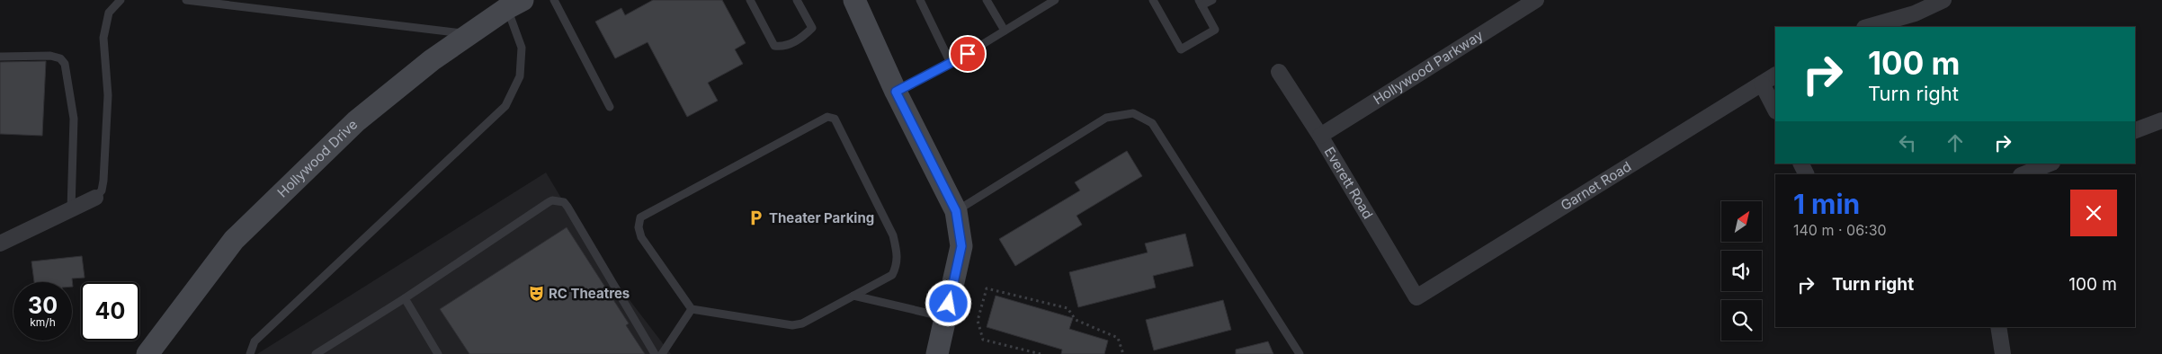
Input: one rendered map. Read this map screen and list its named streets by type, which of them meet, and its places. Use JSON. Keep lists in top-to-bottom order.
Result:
{
  "streets": {
    "main road": ["Hollywood Drive"],
    "street": ["Hollywood Parkway", "Everett Road", "Garnet Road"]
  },
  "crossings": [
    ["Hollywood Parkway", "Everett Road"],
    ["Everett Road", "Garnet Road"]
  ],
  "places": {
    "parking": ["Theater Parking"],
    "theatre": ["RC Theatres"]
  },
  "north": "top right",
  "page": {
    "turn": ["100 m", "Turn right"],
    "heading": ["1 min", "140 m · 06:30"],
    "list": [
      {
        "name": "Turn right",
        "value": "100 m"
      }
    ],
    "speed": "30 km/h",
    "limit": "40"
  }
}
